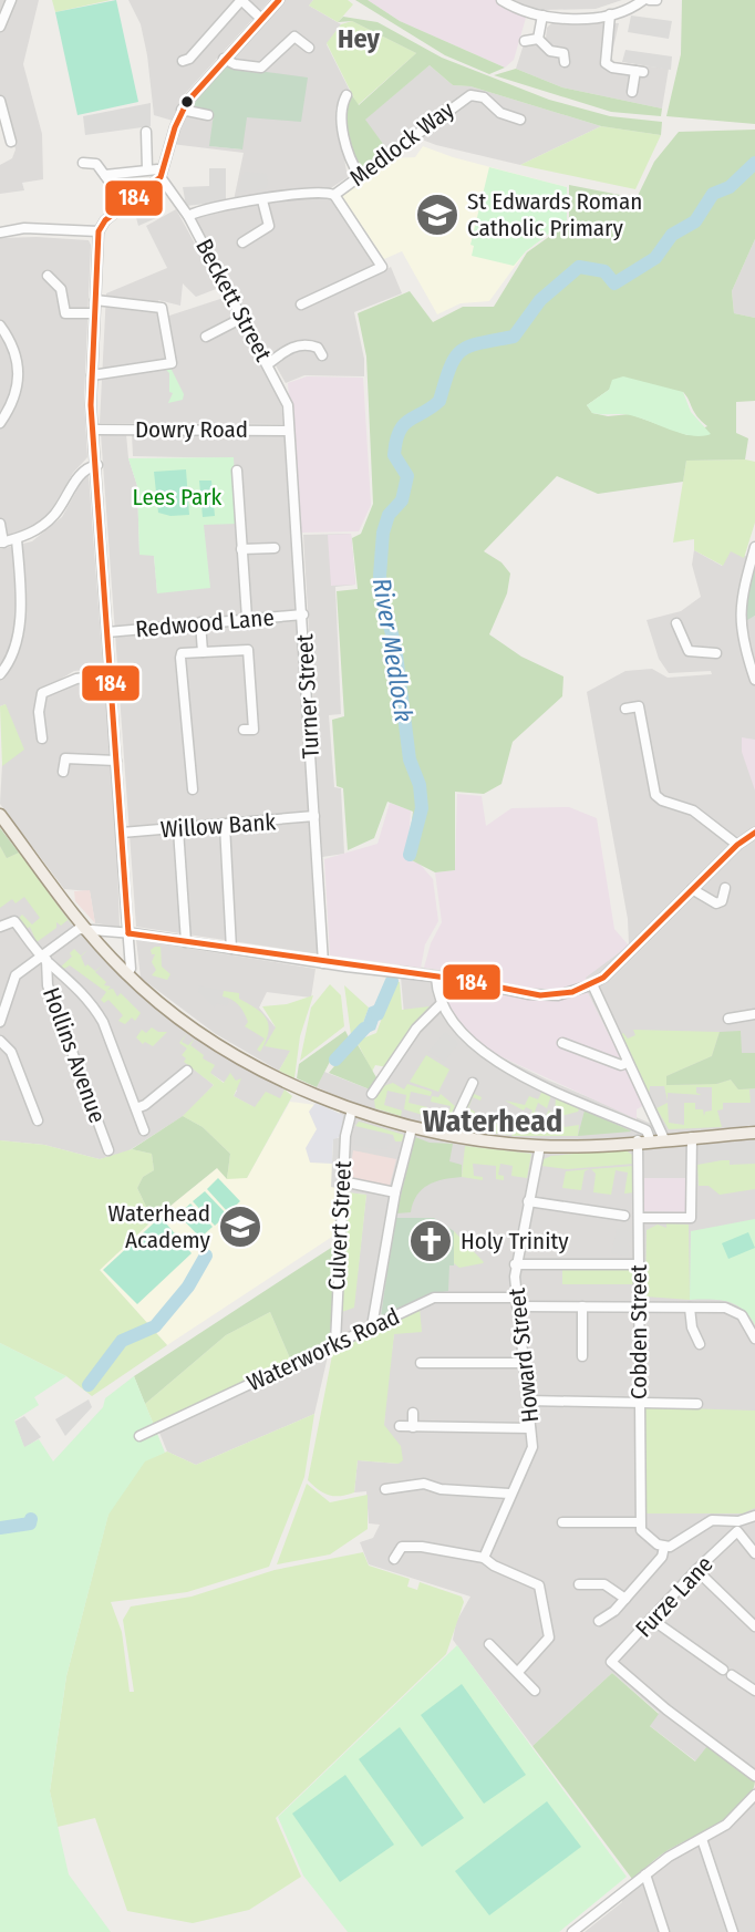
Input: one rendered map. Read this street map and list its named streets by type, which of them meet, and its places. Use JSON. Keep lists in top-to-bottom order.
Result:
{
  "streets": {
    "street": [
      "Medlock Way",
      "Beckett Street",
      "Dowry Road",
      "Redwood Lane",
      "Turner Street",
      "Willow Bank",
      "Hollins Avenue",
      "Culvert Street",
      "Cobden Street",
      "Waterworks Road",
      "Howard Street",
      "Furze Lane"
    ]
  },
  "crossings": [
    ["Medlock Way", "Beckett Street"],
    ["Beckett Street", "Dowry Road"],
    ["Beckett Street", "Turner Street"],
    ["Dowry Road", "Turner Street"],
    ["Redwood Lane", "Turner Street"],
    ["Turner Street", "Willow Bank"],
    ["Culvert Street", "Waterworks Road"],
    ["Cobden Street", "Waterworks Road"],
    ["Waterworks Road", "Howard Street"]
  ],
  "districts": ["Hey", "Waterhead"],
  "water": ["River Medlock"],
  "parks": ["Lees Park"],
  "places": {
    "school or university": ["St Edwards Roman Catholic Primary", "Waterhead Academy"],
    "church": ["Holy Trinity"]
  },
  "lines": ["transit line 184"]
}
